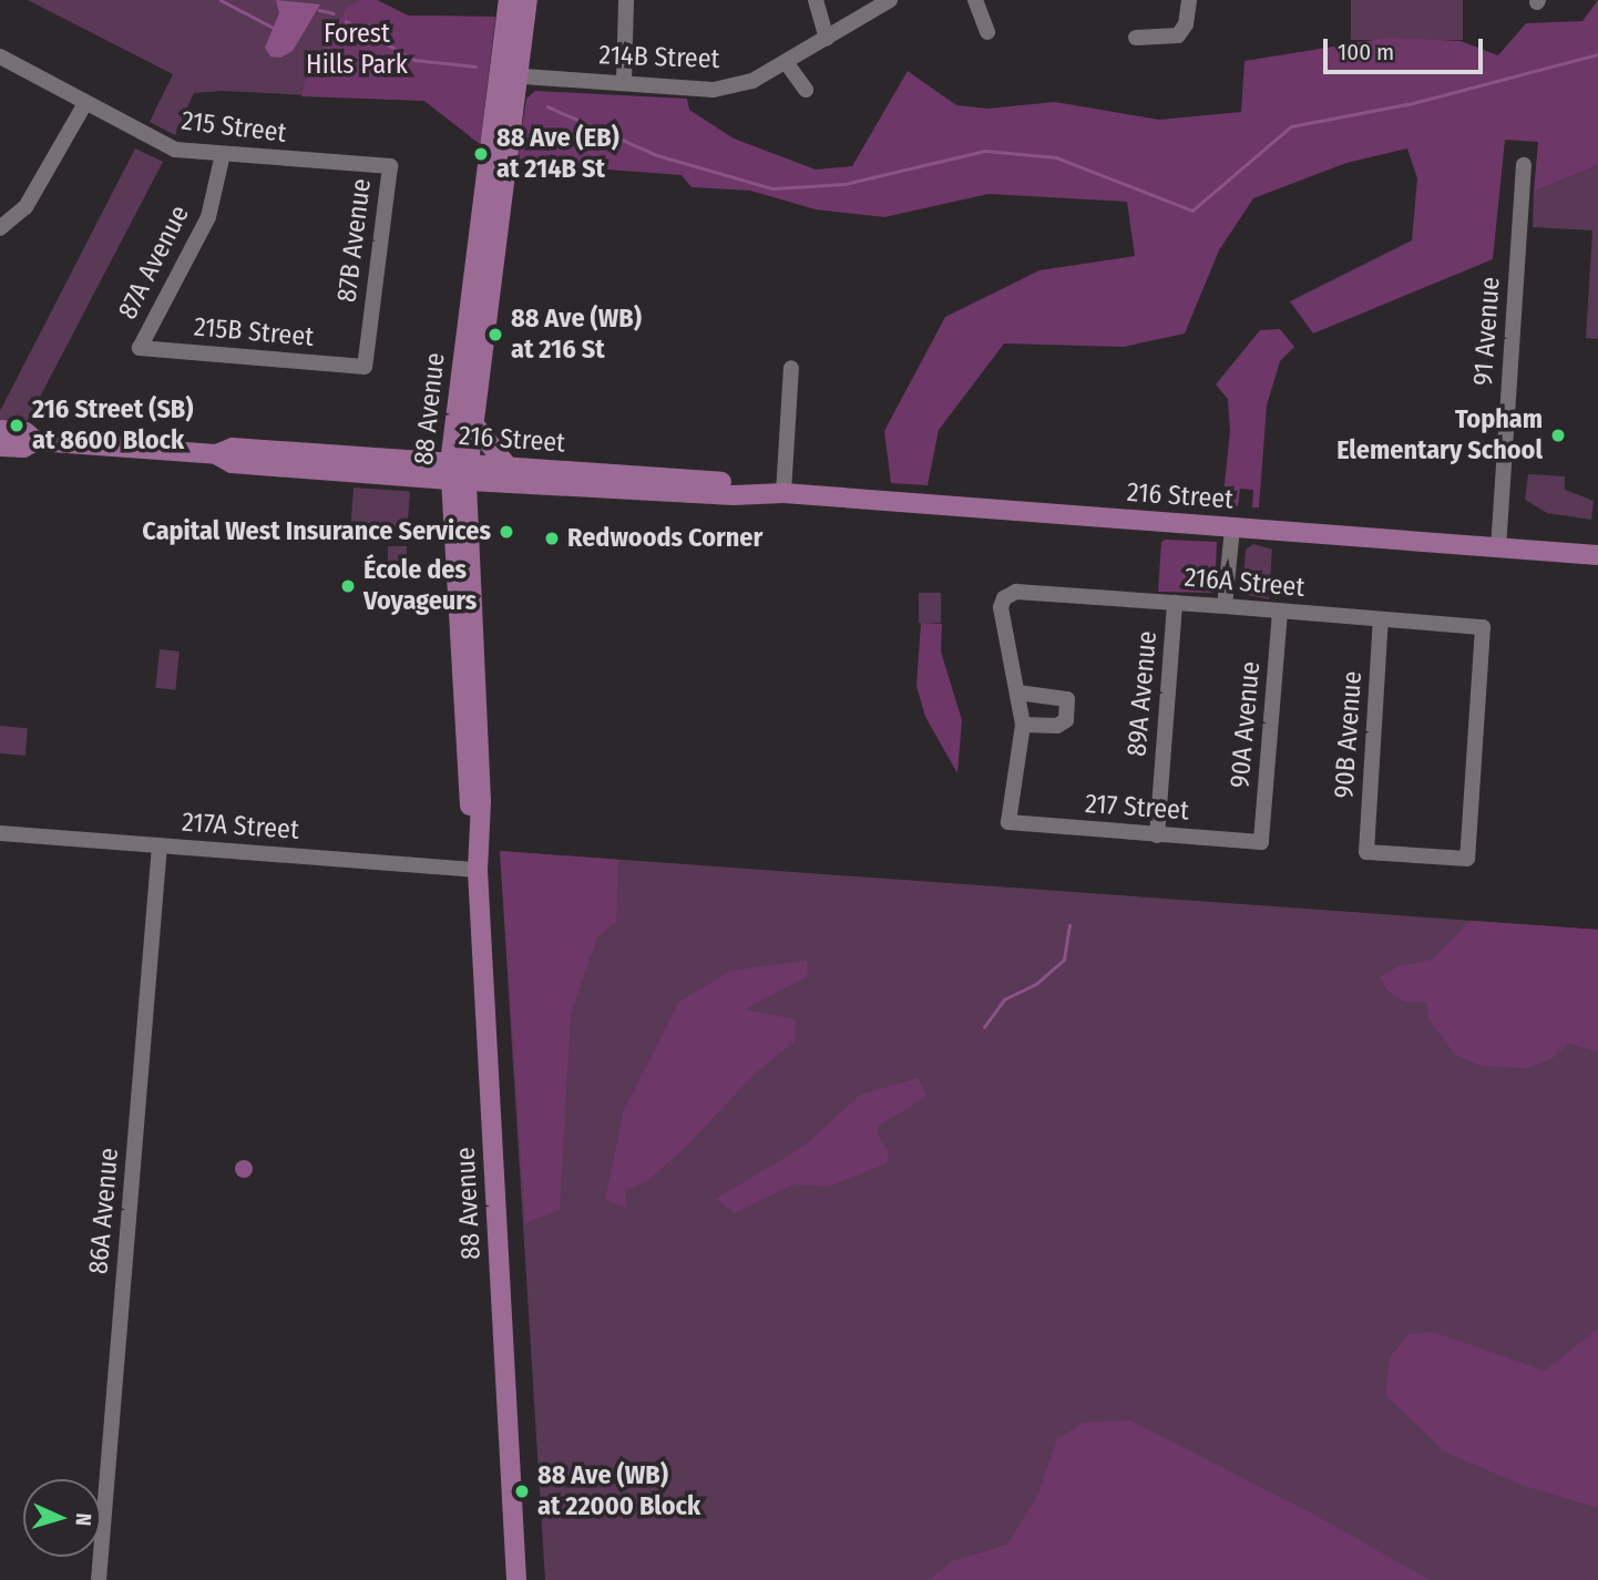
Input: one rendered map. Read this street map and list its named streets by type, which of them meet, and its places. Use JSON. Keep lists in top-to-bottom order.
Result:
{
  "streets": {
    "main road": ["88 Avenue", "216 Street"],
    "street": [
      "214B Street",
      "215 Street",
      "87B Avenue",
      "87A Avenue",
      "91 Avenue",
      "215B Street",
      "216A Street",
      "89A Avenue",
      "90A Avenue",
      "90B Avenue",
      "217 Street",
      "217A Street",
      "86A Avenue"
    ]
  },
  "crossings": [
    ["214B Street", "88 Avenue"],
    ["215 Street", "87B Avenue"],
    ["215 Street", "87A Avenue"],
    ["87B Avenue", "215B Street"],
    ["87A Avenue", "215B Street"],
    ["91 Avenue", "216 Street"],
    ["88 Avenue", "216 Street"],
    ["88 Avenue", "217A Street"],
    ["216A Street", "89A Avenue"],
    ["216A Street", "90A Avenue"],
    ["216A Street", "90B Avenue"],
    ["89A Avenue", "217 Street"],
    ["90A Avenue", "217 Street"],
    ["217A Street", "86A Avenue"]
  ],
  "parks": ["Forest Hills Park"],
  "places": [
    "88 Ave (EB) at 214B St",
    "88 Ave (WB) at 216 St",
    "216 Street (SB) at 8600 Block",
    "Topham Elementary School",
    "Capital West Insurance Services",
    "Redwoods Corner",
    "École des Voyageurs",
    "88 Ave (WB) at 22000 Block"
  ],
  "scale_bar": "100 m",
  "north": "right"
}
